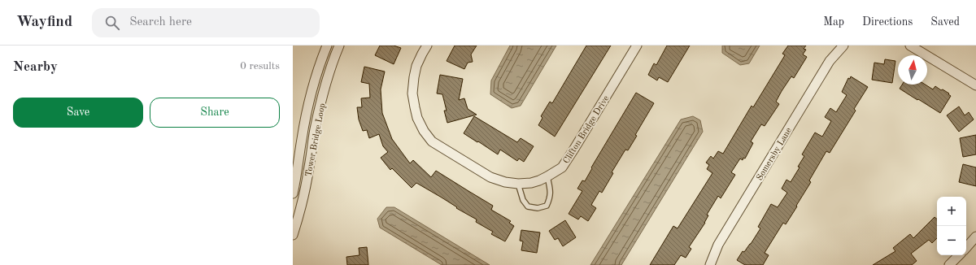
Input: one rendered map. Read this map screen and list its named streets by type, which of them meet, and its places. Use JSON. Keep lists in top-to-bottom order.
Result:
{
  "streets": {
    "street": ["Clifton Bridge Drive", "Tower Bridge Loop", "Somersby Lane"]
  },
  "north": "top",
  "page": {
    "header": "Wayfind",
    "search": "Search here",
    "nav": ["Map", "Directions", "Saved"],
    "heading": ["Nearby", "0 results"],
    "buttons": ["Save", "Share"],
    "map_buttons": ["+", "−"]
  }
}
